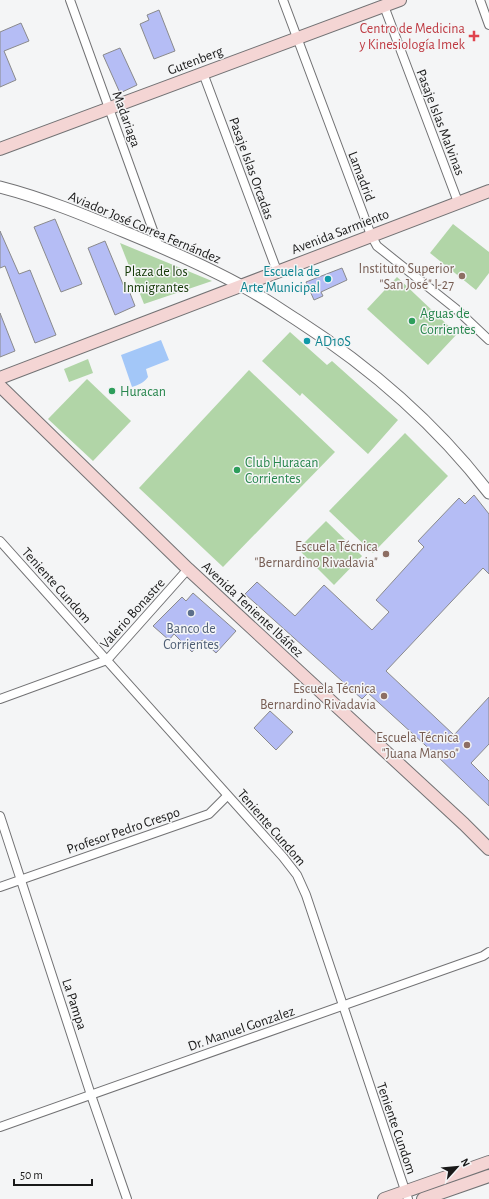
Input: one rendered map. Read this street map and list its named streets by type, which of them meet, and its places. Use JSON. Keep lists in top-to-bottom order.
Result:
{
  "streets": {
    "main road": ["Gutenberg", "Avenida Sarmiento", "Avenida Teniente Ibáñez"],
    "street": [
      "Madariaga",
      "Pasaje Islas Malvinas",
      "Pasaje Islas Orcadas",
      "Lamadrid",
      "Aviador José Correa Fernández",
      "Teniente Cundom",
      "Valerio Bonastre",
      "Profesor Pedro Crespo",
      "La Pampa",
      "Dr. Manuel Gonzalez"
    ]
  },
  "crossings": [
    ["Gutenberg", "Madariaga"],
    ["Gutenberg", "Pasaje Islas Malvinas"],
    ["Gutenberg", "Pasaje Islas Orcadas"],
    ["Gutenberg", "Lamadrid"],
    ["Madariaga", "Aviador José Correa Fernández"],
    ["Pasaje Islas Malvinas", "Avenida Sarmiento"],
    ["Pasaje Islas Orcadas", "Avenida Sarmiento"],
    ["Lamadrid", "Avenida Sarmiento"],
    ["Aviador José Correa Fernández", "Avenida Sarmiento"],
    ["Teniente Cundom", "Valerio Bonastre"],
    ["Teniente Cundom", "Profesor Pedro Crespo"],
    ["Teniente Cundom", "Dr. Manuel Gonzalez"],
    ["Avenida Teniente Ibáñez", "Valerio Bonastre"],
    ["Profesor Pedro Crespo", "La Pampa"],
    ["La Pampa", "Dr. Manuel Gonzalez"]
  ],
  "parks": ["Plaza de los Inmigrantes"],
  "places": {
    "health": ["Centro de Medicina y Kinesiología Imek"],
    "other": [
      "Instituto Superior \"San José\" I-27",
      "Escuela de Arte Municipal",
      "Aguas de Corrientes",
      "AD10S",
      "Huracan",
      "Club Huracan Corrientes",
      "Escuela Técnica \"Bernardino Rivadavia\"",
      "Banco de Corrientes",
      "Escuela Técnica Bernardino Rivadavia",
      "Escuela Técnica \"Juana Manso\""
    ]
  },
  "scale_bar": "50 m",
  "north": "top right"
}
